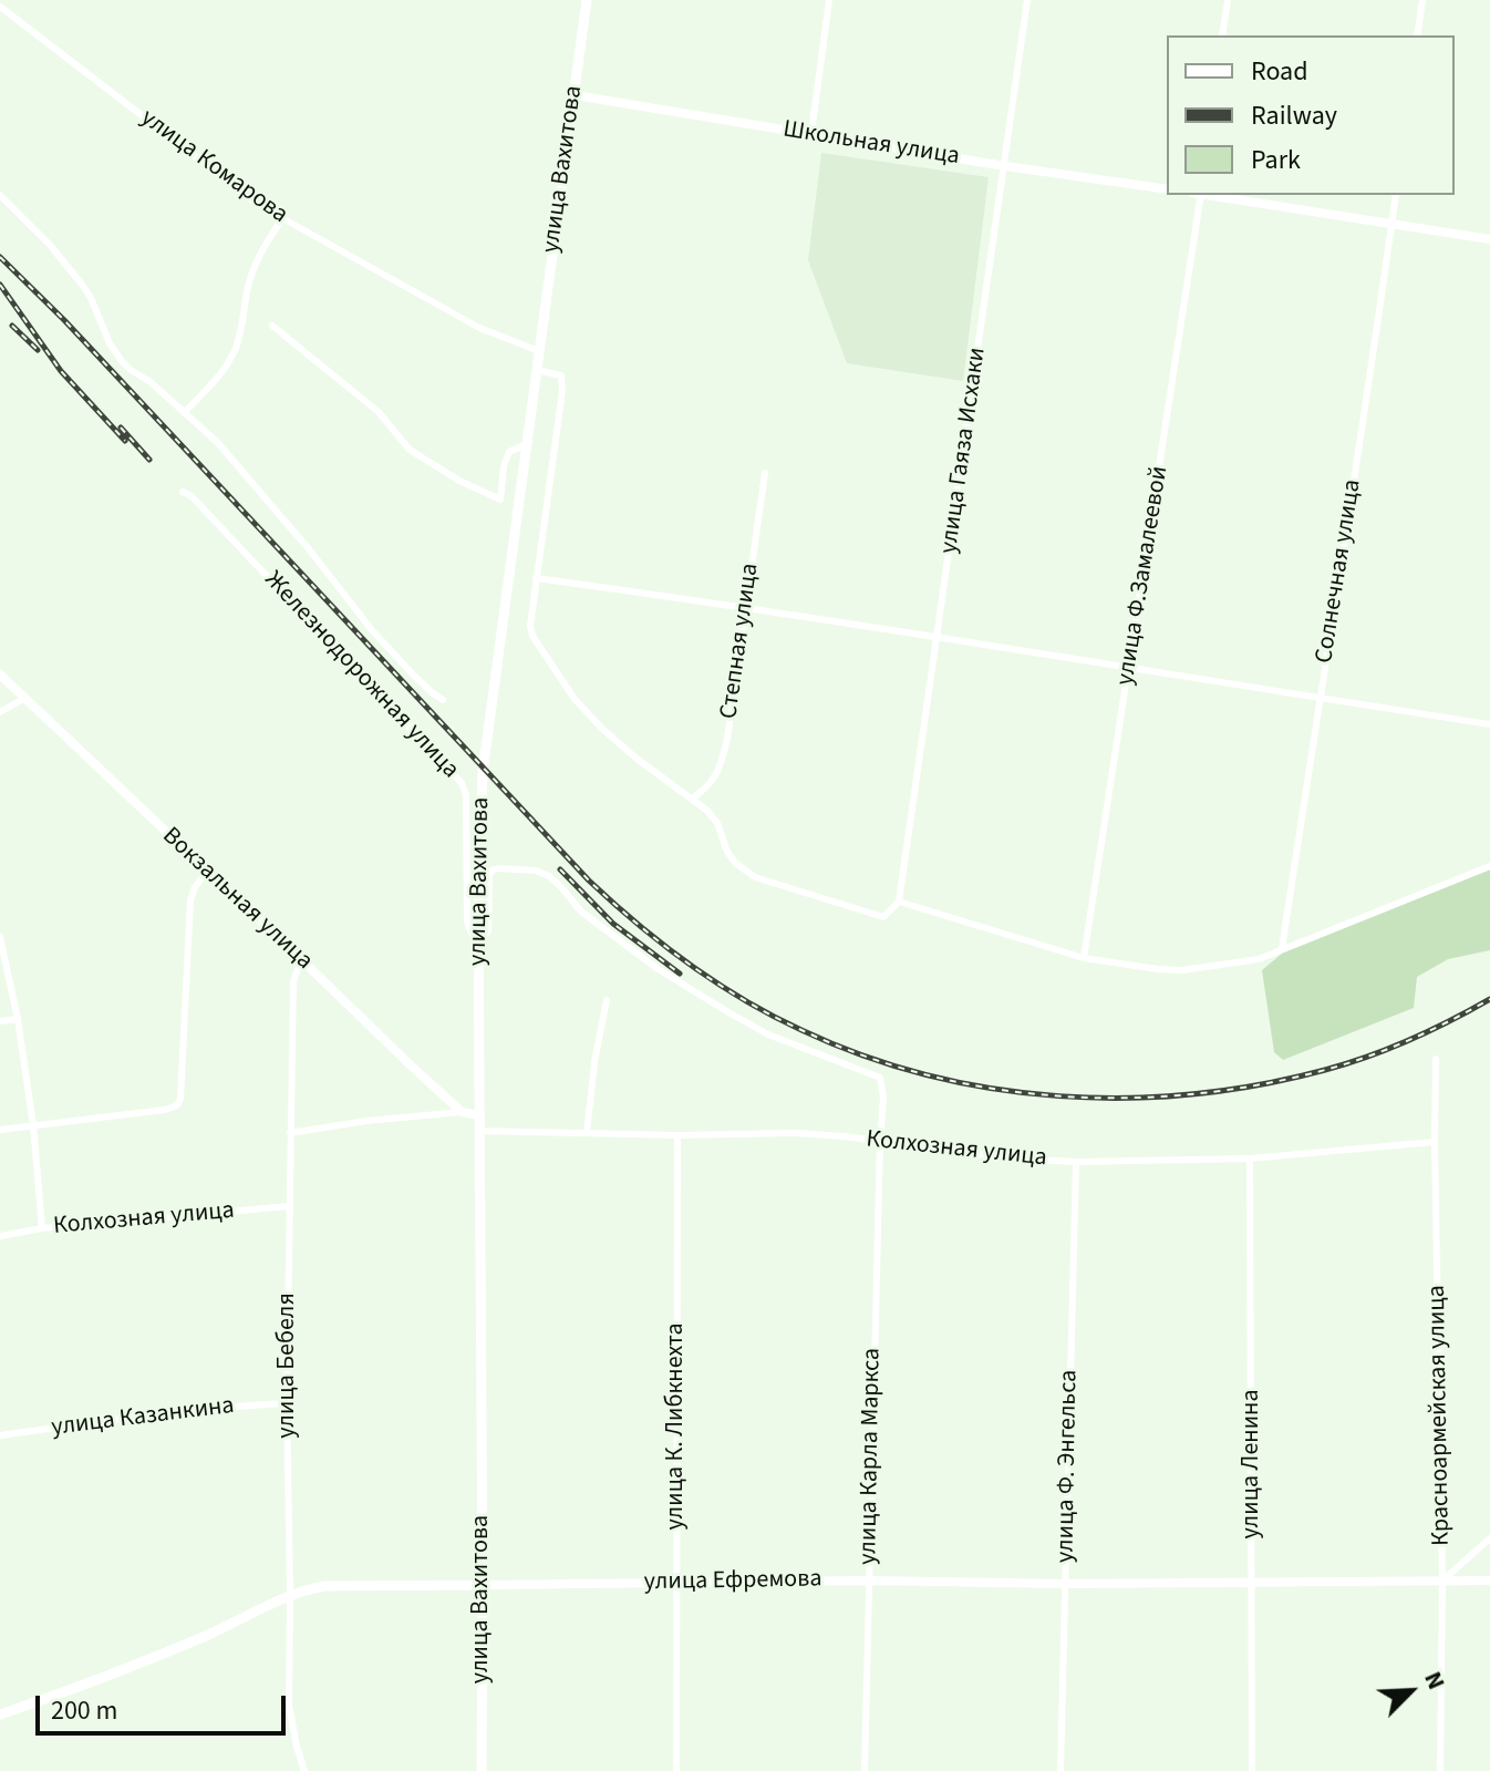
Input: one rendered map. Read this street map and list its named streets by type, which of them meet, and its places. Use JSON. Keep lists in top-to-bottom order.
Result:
{
  "streets": {
    "main road": ["улица Вахитова", "улица Ефремова"],
    "street": [
      "Школьная улица",
      "улица Комарова",
      "улица Гаяза Исхаки",
      "Солнечная улица",
      "улица Ф.Замалеевой",
      "Степная улица",
      "Железнодорожная улица",
      "Вокзальная улица",
      "Колхозная улица",
      "улица Бебеля",
      "Красноармейская улица",
      "улица Казанкина",
      "улица К. Либкнехта",
      "улица Карла Маркса",
      "улица Ленина",
      "улица Ф. Энгельса"
    ]
  },
  "crossings": [
    ["Школьная улица", "улица Вахитова"],
    ["Школьная улица", "улица Гаяза Исхаки"],
    ["улица Комарова", "улица Вахитова"],
    ["улица Вахитова", "Железнодорожная улица"],
    ["улица Вахитова", "Колхозная улица"],
    ["улица Вахитова", "улица Карла Маркса"],
    ["улица Вахитова", "улица Ефремова"],
    ["Железнодорожная улица", "улица Карла Маркса"],
    ["Вокзальная улица", "улица Бебеля"],
    ["Колхозная улица", "улица Бебеля"],
    ["Колхозная улица", "Красноармейская улица"],
    ["Колхозная улица", "улица К. Либкнехта"],
    ["Колхозная улица", "улица Карла Маркса"],
    ["Колхозная улица", "улица Ленина"],
    ["Колхозная улица", "улица Ф. Энгельса"],
    ["улица Бебеля", "улица Казанкина"],
    ["улица Бебеля", "улица Ефремова"],
    ["Красноармейская улица", "улица Ефремова"],
    ["улица К. Либкнехта", "улица Ефремова"],
    ["улица Карла Маркса", "улица Ефремова"],
    ["улица Ленина", "улица Ефремова"],
    ["улица Ф. Энгельса", "улица Ефремова"]
  ],
  "legend": ["Road", "Railway", "Park"],
  "scale_bar": "200 m",
  "north": "top right"
}
